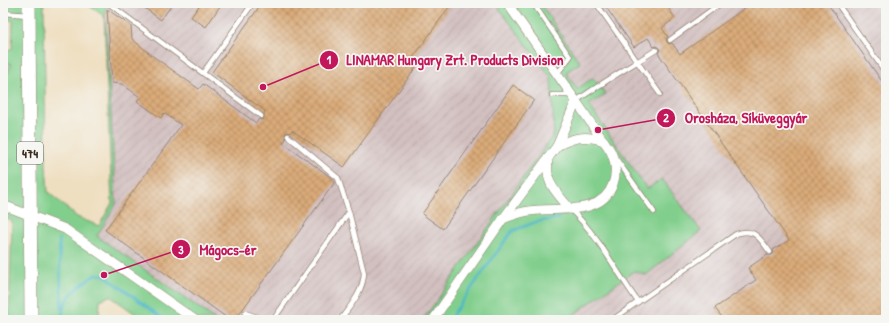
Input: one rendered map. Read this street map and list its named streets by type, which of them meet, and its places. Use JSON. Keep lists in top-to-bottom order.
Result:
{
  "streets": {
    "main road": ["474"]
  },
  "places": ["LINAMAR Hungary Zrt. Products Division", "Orosháza, Síküveggyár", "Mágocs-ér"]
}
